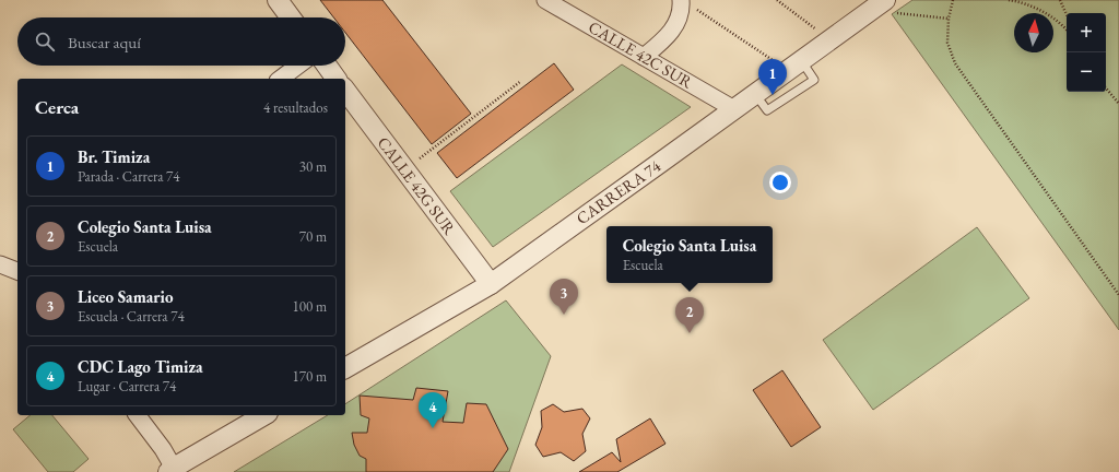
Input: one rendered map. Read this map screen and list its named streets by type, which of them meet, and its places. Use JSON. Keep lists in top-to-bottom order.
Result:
{
  "streets": {
    "street": ["CALLE 42C SUR", "CALLE 42G SUR", "CARRERA 74"]
  },
  "crossings": [
    ["CALLE 42C SUR", "CARRERA 74"],
    ["CALLE 42G SUR", "CARRERA 74"]
  ],
  "north": "top",
  "page": {
    "map_buttons": ["+", "−"],
    "search": "Buscar aquí",
    "pins": [
      "1",
      "3",
      "2",
      "4"
    ],
    "heading": ["Cerca", "4 resultados"],
    "list": [
      {
        "mark": "1",
        "name": "Br. Timiza",
        "note": "Parada · Carrera 74",
        "value": "30 m"
      },
      {
        "mark": "2",
        "name": "Colegio Santa Luisa",
        "note": "Escuela",
        "value": "70 m"
      },
      {
        "mark": "3",
        "name": "Liceo Samario",
        "note": "Escuela · Carrera 74",
        "value": "100 m"
      },
      {
        "mark": "4",
        "name": "CDC Lago Timiza",
        "note": "Lugar · Carrera 74",
        "value": "170 m"
      }
    ],
    "popup": ["Colegio Santa Luisa", "Escuela"]
  }
}
